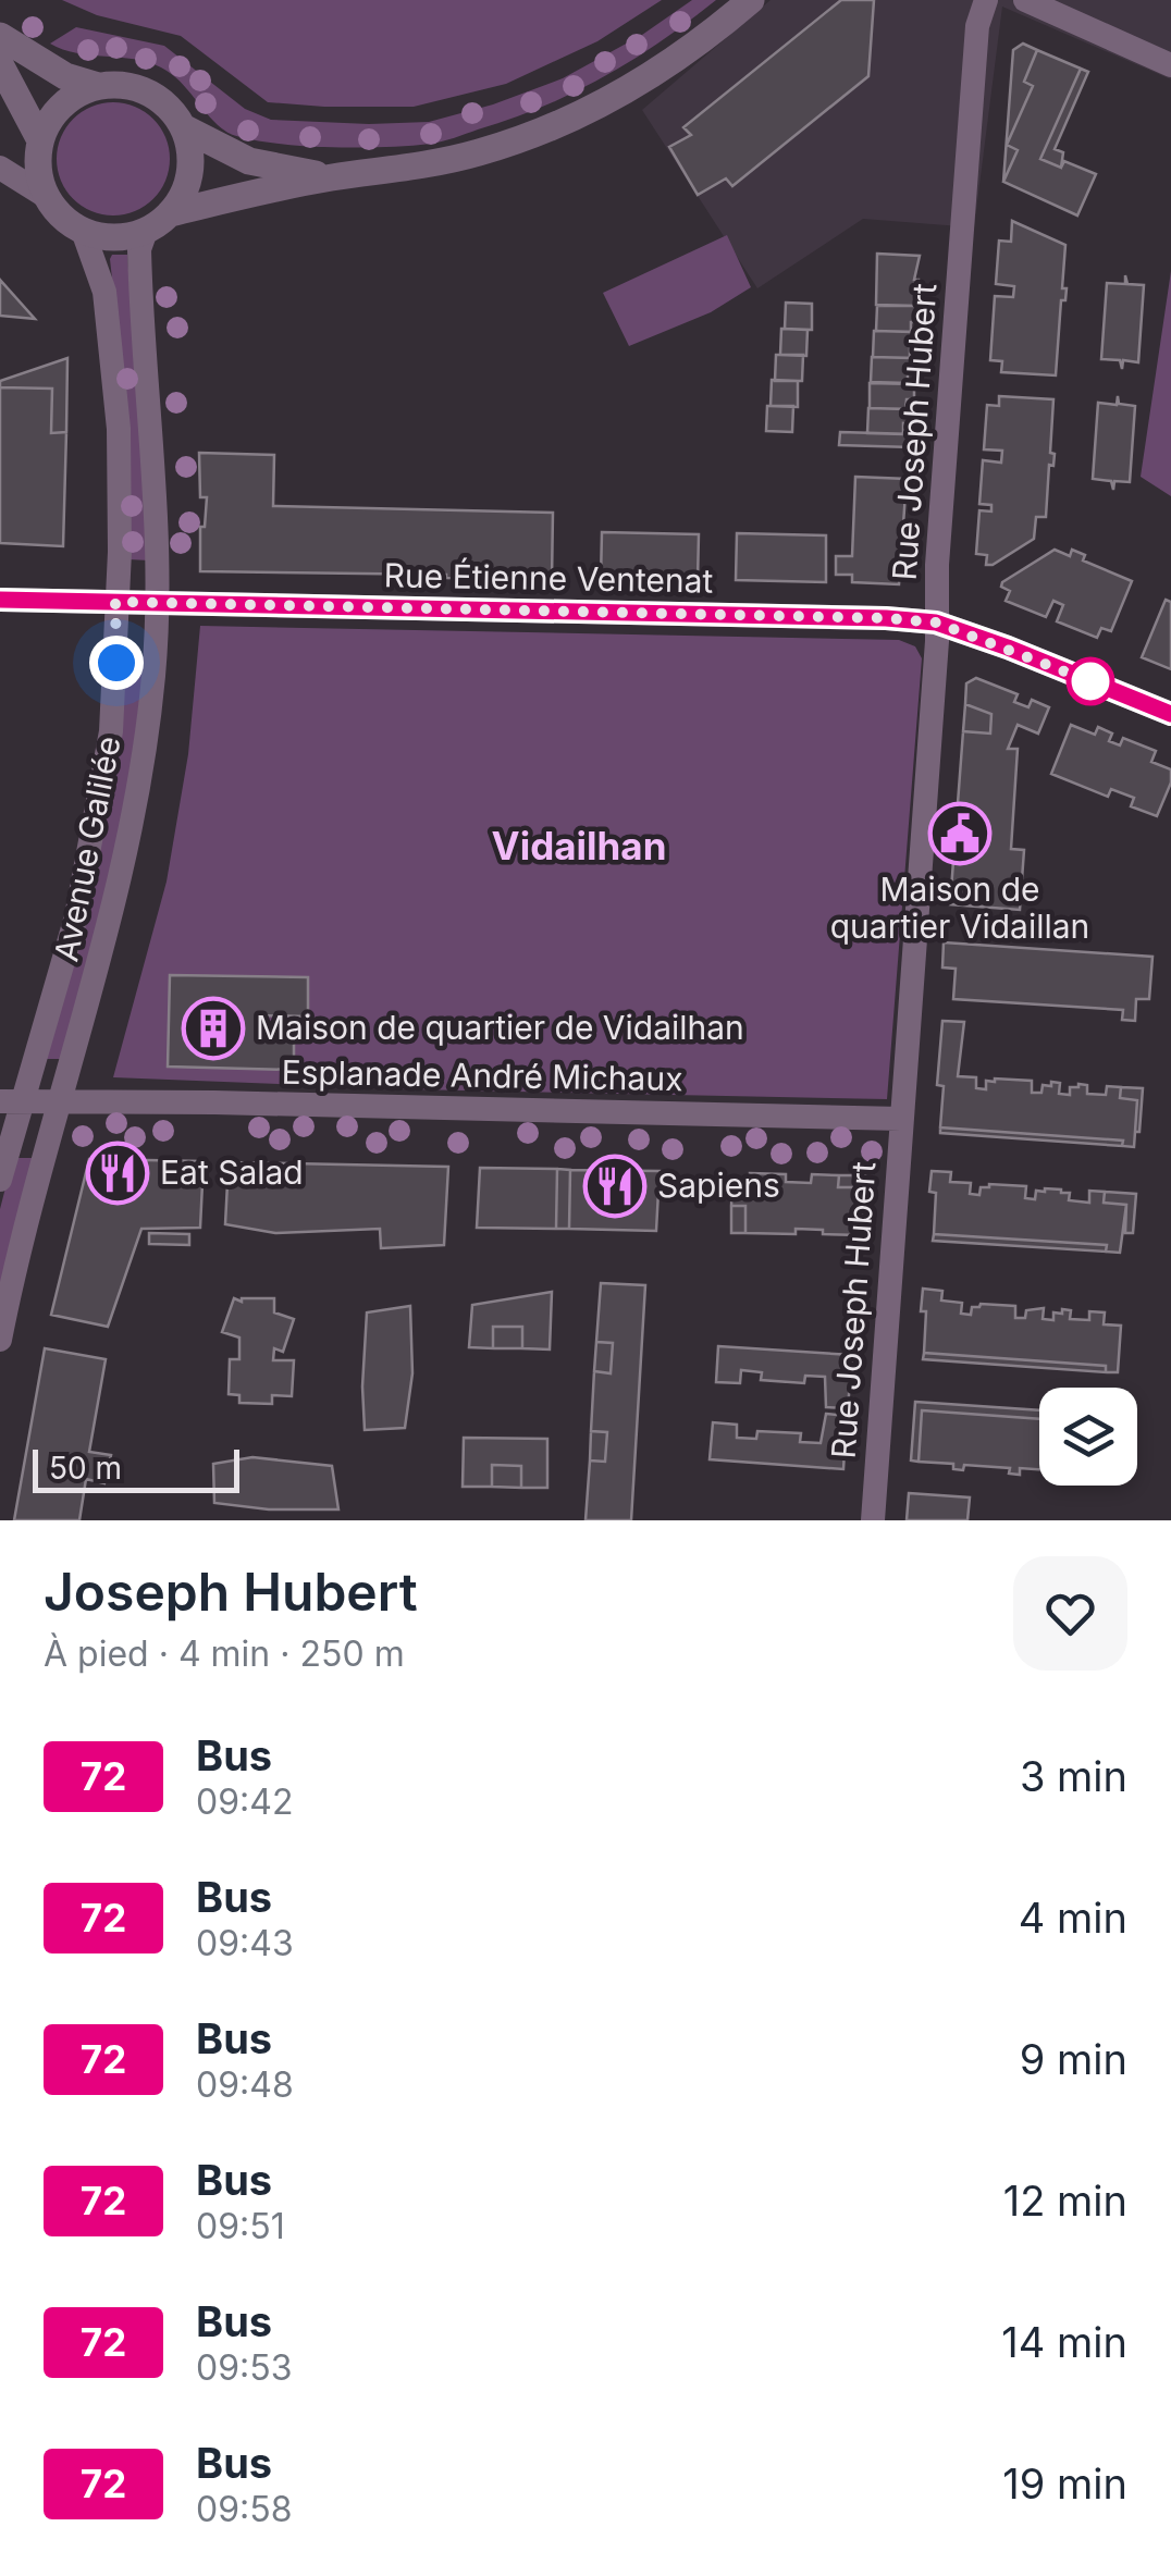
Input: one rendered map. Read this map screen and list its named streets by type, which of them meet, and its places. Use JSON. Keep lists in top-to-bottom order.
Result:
{
  "streets": {
    "street": [
      "Rue Joseph Hubert",
      "Rue Étienne Ventenat",
      "Avenue Galilée",
      "Esplanade André Michaux"
    ]
  },
  "crossings": [
    ["Rue Joseph Hubert", "Rue Étienne Ventenat"],
    ["Rue Joseph Hubert", "Esplanade André Michaux"],
    ["Rue Étienne Ventenat", "Avenue Galilée"],
    ["Avenue Galilée", "Esplanade André Michaux"]
  ],
  "districts": ["Vidailhan"],
  "places": {
    "public building": ["Maison de quartier Vidaillan"],
    "building": ["Maison de quartier de Vidailhan"],
    "restaurant": ["Eat Salad", "Sapiens"]
  },
  "lines": ["bus line 72"],
  "scale_bar": "50 m",
  "page": {
    "scale": "50 m",
    "heading": ["Joseph Hubert", "À pied · 4 min · 250 m"],
    "list": [
      {
        "mark": "72",
        "name": "Bus",
        "note": "09:42",
        "value": "3 min"
      },
      {
        "mark": "72",
        "name": "Bus",
        "note": "09:43",
        "value": "4 min"
      },
      {
        "mark": "72",
        "name": "Bus",
        "note": "09:48",
        "value": "9 min"
      },
      {
        "mark": "72",
        "name": "Bus",
        "note": "09:51",
        "value": "12 min"
      },
      {
        "mark": "72",
        "name": "Bus",
        "note": "09:53",
        "value": "14 min"
      },
      {
        "mark": "72",
        "name": "Bus",
        "note": "09:58",
        "value": "19 min"
      }
    ]
  }
}
